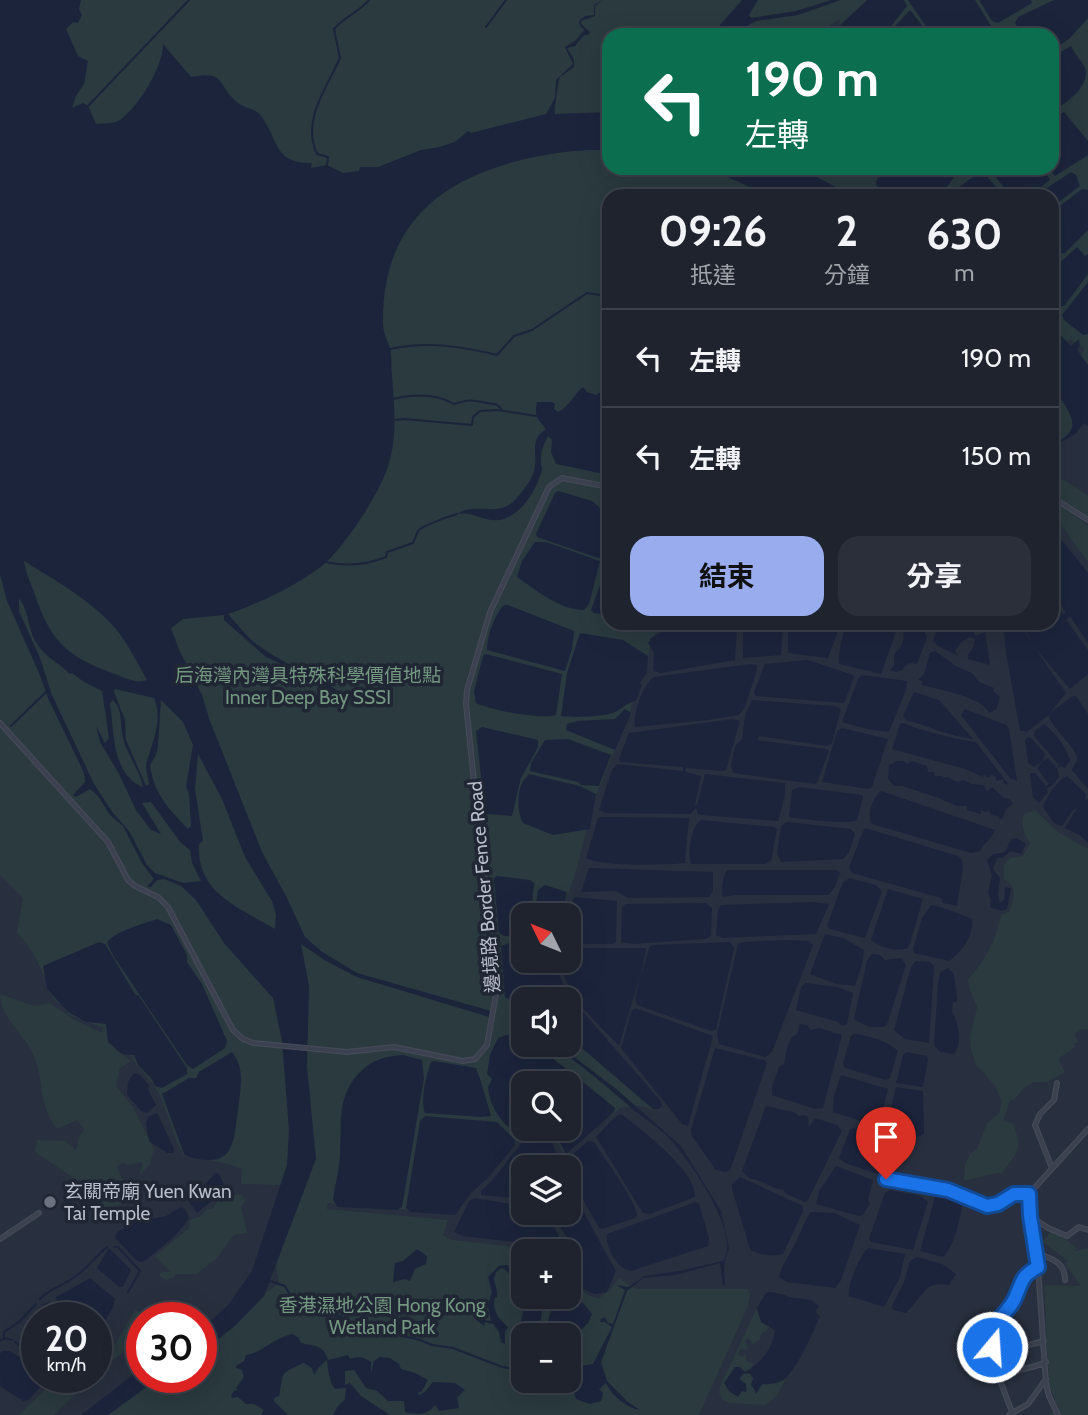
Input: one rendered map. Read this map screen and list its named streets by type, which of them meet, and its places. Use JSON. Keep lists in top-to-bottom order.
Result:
{
  "streets": {
    "street": ["邊境路 Border Fence Road"]
  },
  "parks": ["后海灣內灣具特殊科學價值地點 Inner Deep Bay SSSI", "香港濕地公園 Hong Kong Wetland Park"],
  "places": ["玄關帝廟 Yuen Kwan Tai Temple"],
  "north": "top left",
  "page": {
    "turn": ["190 m", "左轉"],
    "eta": [
      "09:26",
      "抵達",
      "2",
      "分鐘",
      "630",
      "m"
    ],
    "list": [
      {
        "name": "左轉",
        "value": "190 m"
      },
      {
        "name": "左轉",
        "value": "150 m"
      }
    ],
    "buttons": ["結束", "分享"],
    "map_buttons": ["+", "−"],
    "speed": "20 km/h",
    "limit": "30"
  }
}
